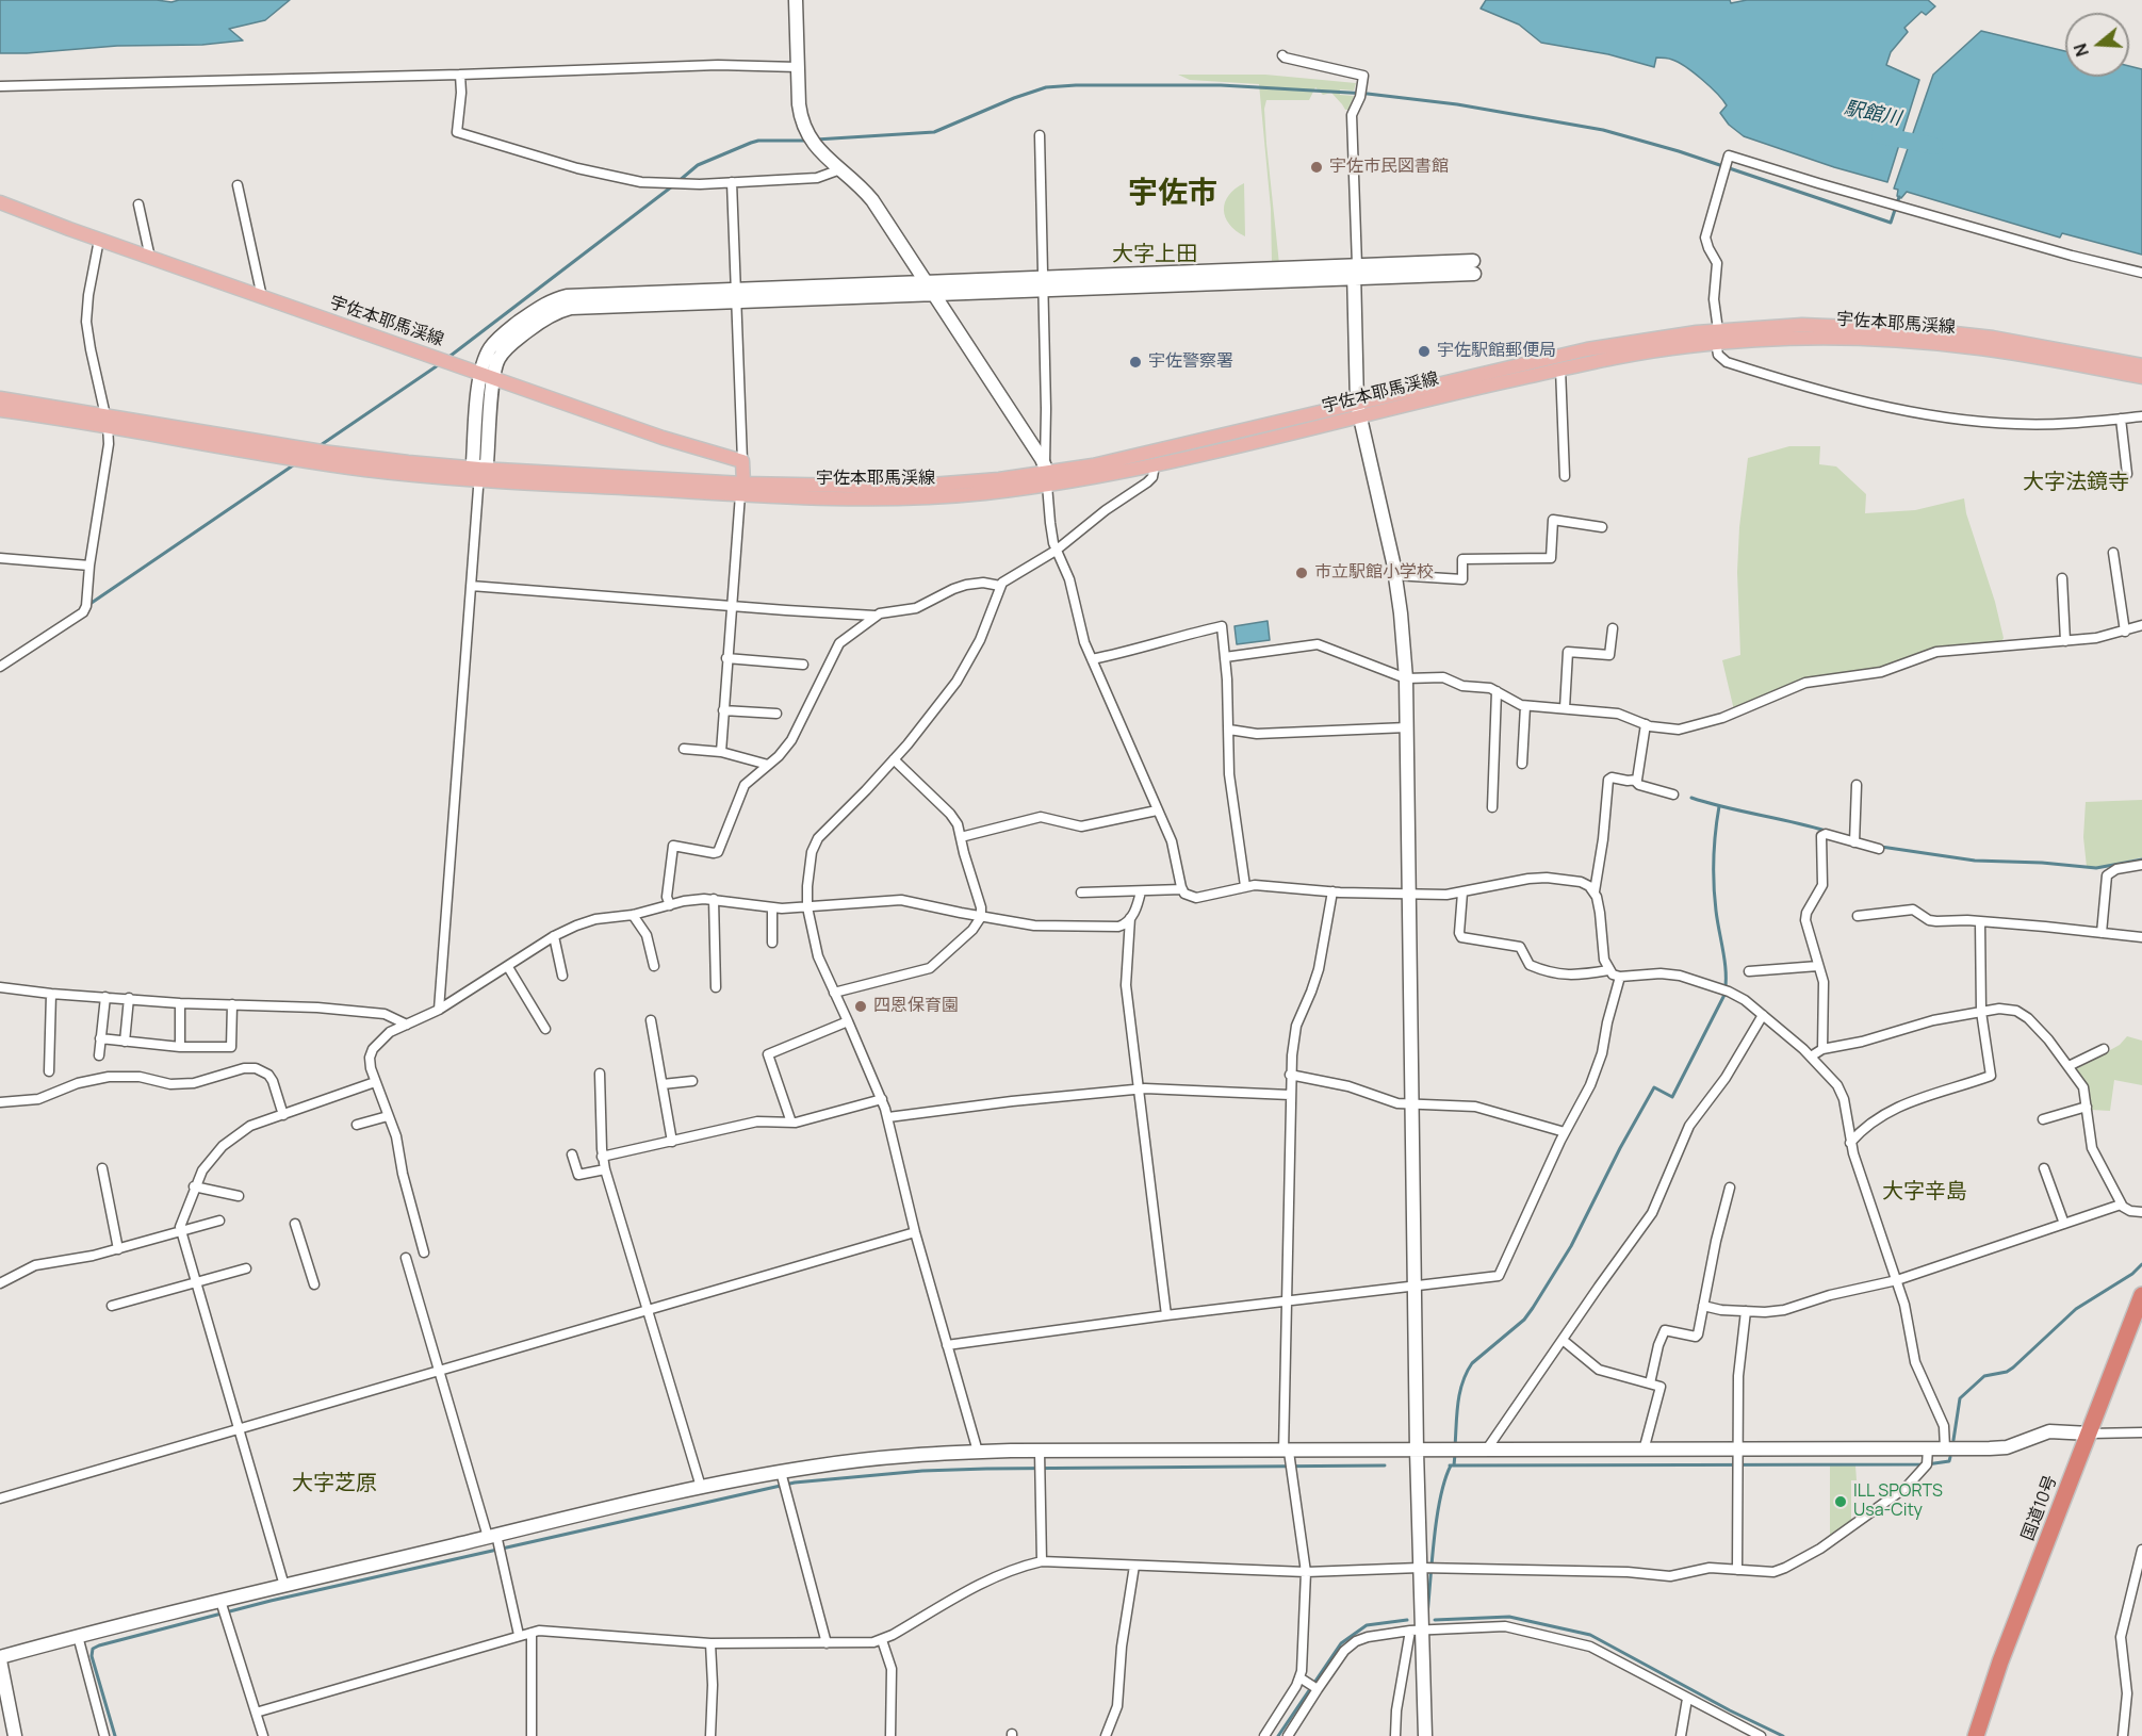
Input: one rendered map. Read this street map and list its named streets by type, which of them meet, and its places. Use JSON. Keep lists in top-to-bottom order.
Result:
{
  "streets": {
    "highway": ["国道10号"],
    "main road": ["宇佐本耶馬渓線"]
  },
  "districts": [
    "宇佐市",
    "大字上田",
    "大字法鏡寺",
    "大字辛島",
    "大字芝原"
  ],
  "water": ["駅館川"],
  "places": [
    "宇佐市民図書館",
    "宇佐駅館郵便局",
    "宇佐警察署",
    "市立駅館小学校",
    "四恩保育園",
    "ILL SPORTS Usa-City"
  ],
  "north": "left"
}
